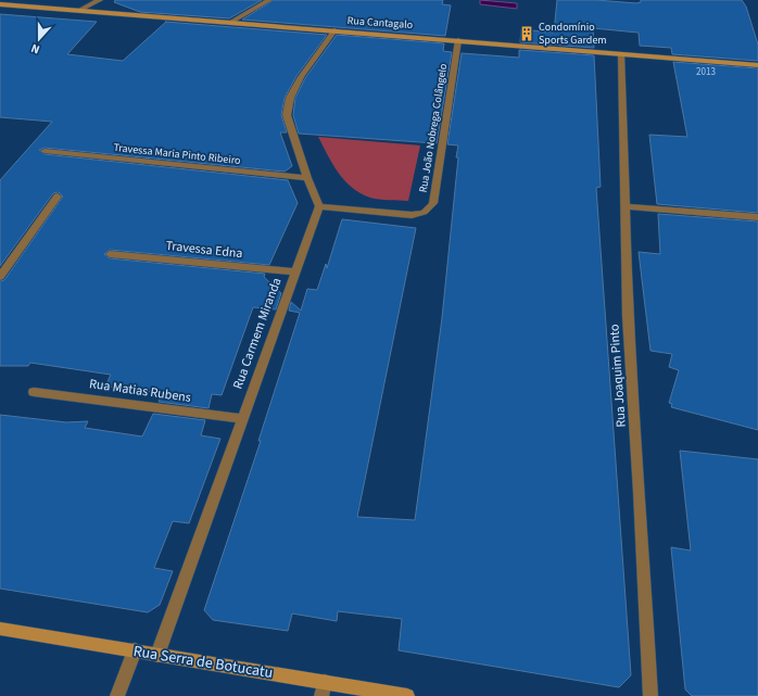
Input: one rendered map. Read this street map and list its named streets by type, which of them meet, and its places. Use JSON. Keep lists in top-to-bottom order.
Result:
{
  "streets": {
    "street": [
      "Rua Cantagalo",
      "Rua João Nobrega Colângelo",
      "Travessa Maria Pinto Ribeiro",
      "Travessa Edna",
      "Rua Carmem Miranda",
      "Rua Joaquim Pinto",
      "Rua Matias Rubens",
      "Rua Serra de Botucatu"
    ]
  },
  "crossings": [
    ["Rua Cantagalo", "Rua João Nobrega Colângelo"],
    ["Rua Cantagalo", "Rua Joaquim Pinto"],
    ["Rua João Nobrega Colângelo", "Rua Carmem Miranda"],
    ["Travessa Edna", "Rua Carmem Miranda"],
    ["Rua Carmem Miranda", "Rua Matias Rubens"],
    ["Rua Carmem Miranda", "Rua Serra de Botucatu"]
  ],
  "places": {
    "building": ["Condomínio Sports Gardem"]
  },
  "house_numbers": ["2013"],
  "north": "bottom"
}
